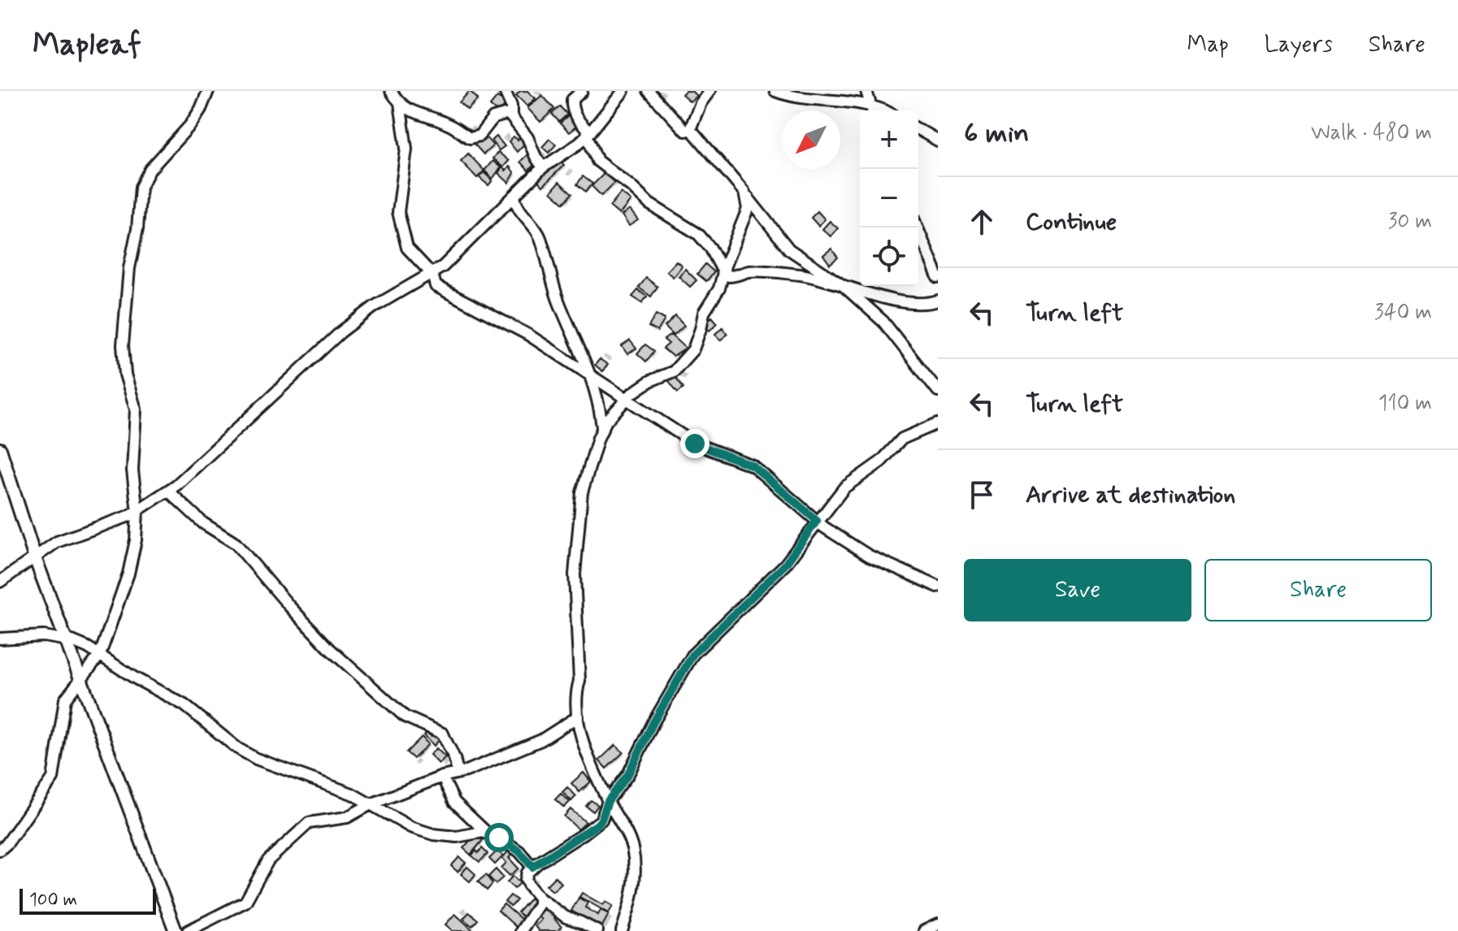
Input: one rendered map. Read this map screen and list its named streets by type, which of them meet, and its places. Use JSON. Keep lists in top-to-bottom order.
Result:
{
  "scale_bar": "100 m",
  "north": "bottom left",
  "page": {
    "header": "Mapleaf",
    "nav": ["Map", "Layers", "Share"],
    "heading": ["6 min", "Walk · 480 m"],
    "map_buttons": ["+", "−"],
    "list": [
      ["Continue", "30 m"],
      ["Turn left", "340 m"],
      ["Turn left", "110 m"],
      "Arrive at destination"
    ],
    "buttons": ["Save", "Share"],
    "scale": "100 m"
  }
}
